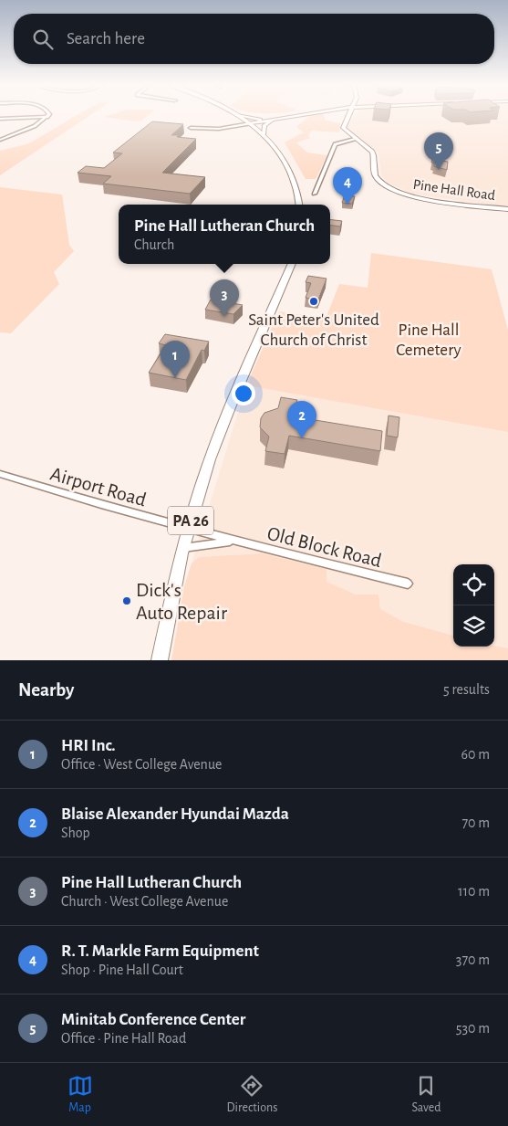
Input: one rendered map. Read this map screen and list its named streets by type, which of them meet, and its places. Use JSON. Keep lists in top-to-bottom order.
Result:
{
  "streets": {
    "main road": ["PA 26"],
    "street": ["Pine Hall Road", "Airport Road", "Old Block Road"]
  },
  "crossings": [
    ["Airport Road", "PA 26"],
    ["Airport Road", "Old Block Road"],
    ["PA 26", "Old Block Road"]
  ],
  "parks": ["Pine Hall Cemetery"],
  "places": ["Saint Peter's United Church of Christ", "Dick's Auto Repair"],
  "page": {
    "search": "Search here",
    "pins": [
      "5",
      "4",
      "3",
      "1",
      "2"
    ],
    "popup": ["Pine Hall Lutheran Church", "Church"],
    "heading": ["Nearby", "5 results"],
    "list": [
      {
        "mark": "1",
        "name": "HRI Inc.",
        "note": "Office · West College Avenue",
        "value": "60 m"
      },
      {
        "mark": "2",
        "name": "Blaise Alexander Hyundai Mazda",
        "note": "Shop",
        "value": "70 m"
      },
      {
        "mark": "3",
        "name": "Pine Hall Lutheran Church",
        "note": "Church · West College Avenue",
        "value": "110 m"
      },
      {
        "mark": "4",
        "name": "R. T. Markle Farm Equipment",
        "note": "Shop · Pine Hall Court",
        "value": "370 m"
      },
      {
        "mark": "5",
        "name": "Minitab Conference Center",
        "note": "Office · Pine Hall Road",
        "value": "530 m"
      }
    ],
    "nav": ["Map", "Directions", "Saved"]
  }
}
